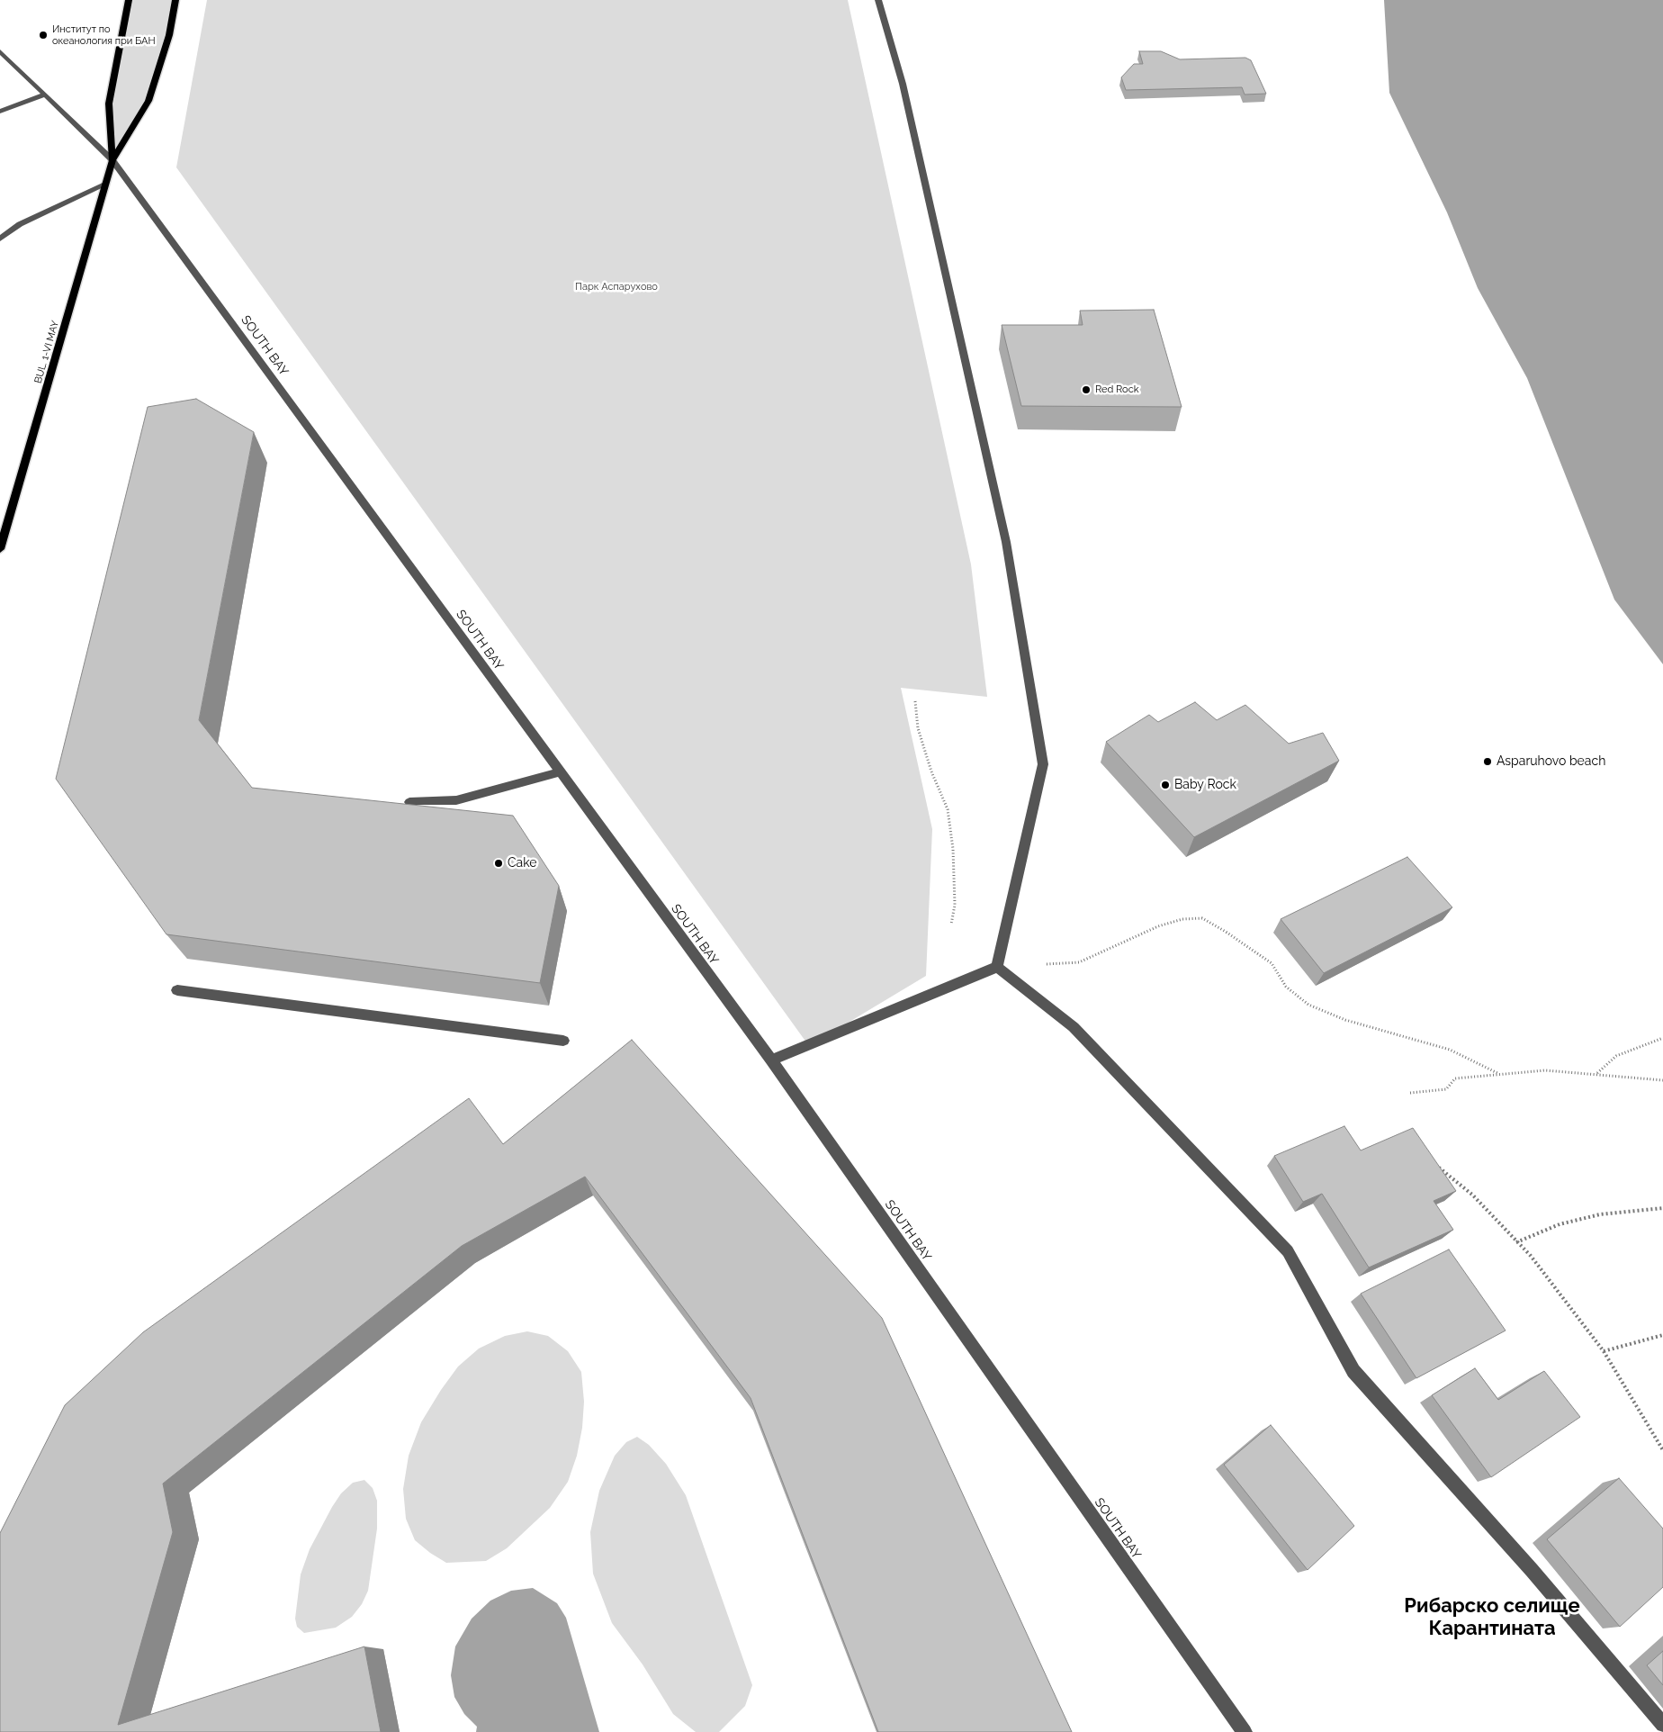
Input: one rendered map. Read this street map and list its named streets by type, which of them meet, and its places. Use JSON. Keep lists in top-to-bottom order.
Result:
{
  "streets": {
    "main road": ["BUL. 1-VI MAY"],
    "street": ["SOUTH BAY"]
  },
  "crossings": [
    ["SOUTH BAY", "BUL. 1-VI MAY"]
  ],
  "districts": ["Рибарско селище Карантината"],
  "parks": ["Парк Аспарухово"],
  "places": [
    "Институт по океанология при БАН",
    "Red Rock",
    "Asparuhovo beach",
    "Baby Rock",
    "Cake"
  ]
}
